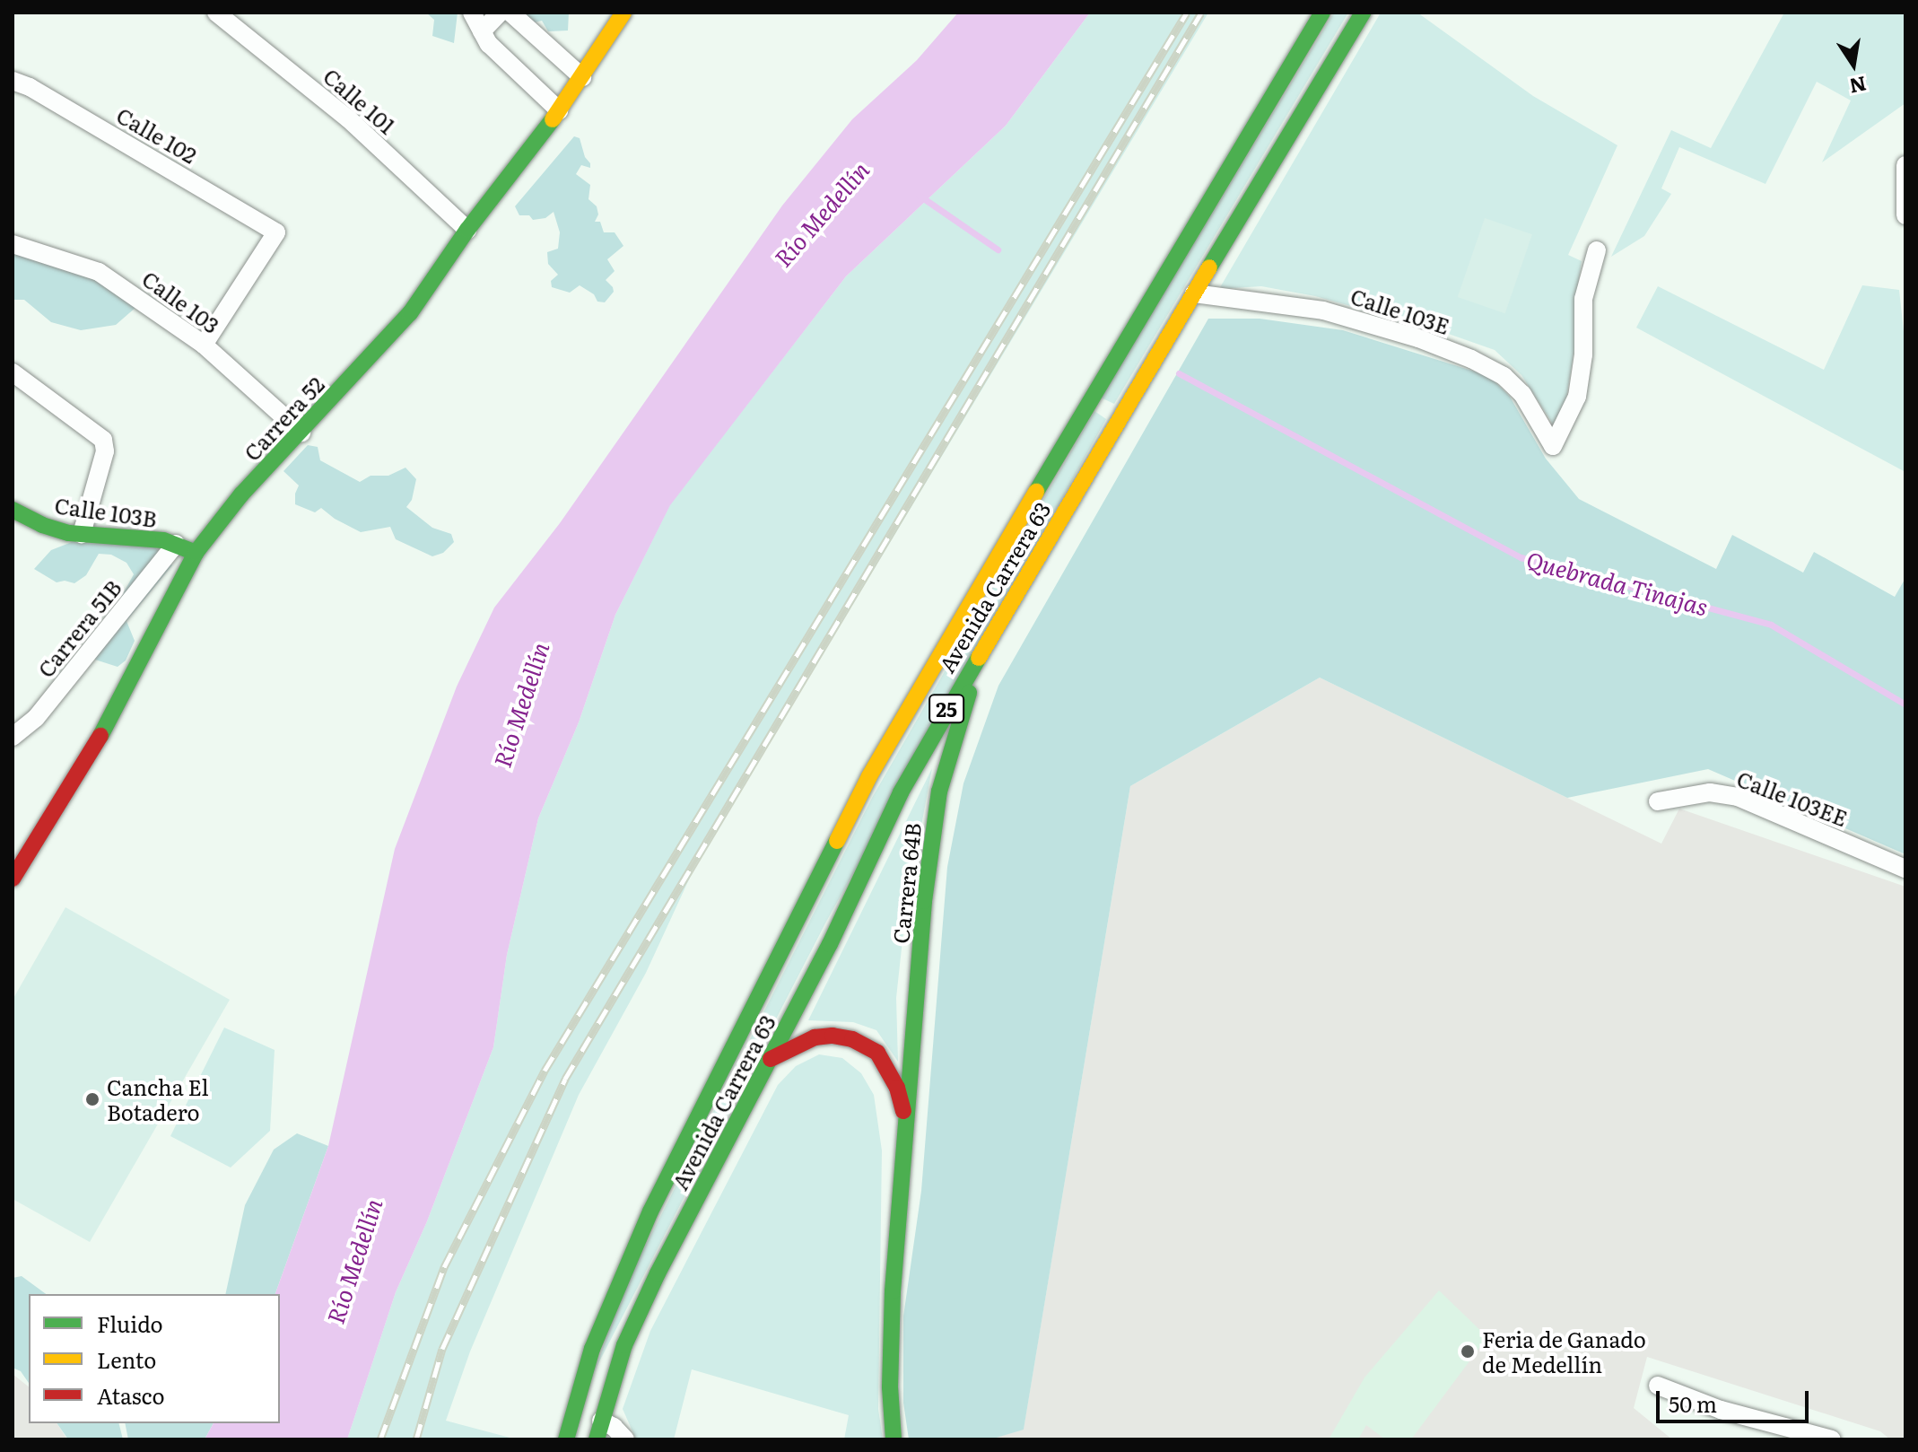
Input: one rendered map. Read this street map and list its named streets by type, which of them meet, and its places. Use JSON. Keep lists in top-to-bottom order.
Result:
{
  "streets": {
    "main road": [
      "Carrera 52",
      "Calle 103B",
      "Avenida Carrera 63",
      "25",
      "Carrera 64B"
    ],
    "street": [
      "Calle 101",
      "Calle 102",
      "Calle 103",
      "Calle 103E",
      "Carrera 51B",
      "Calle 103EE"
    ]
  },
  "crossings": [
    ["Calle 101", "Carrera 52"],
    ["Calle 102", "Calle 103"],
    ["Calle 103", "Carrera 52"],
    ["Calle 103E", "Avenida Carrera 63"],
    ["Carrera 52", "Calle 103B"],
    ["Calle 103B", "Carrera 51B"],
    ["Avenida Carrera 63", "Carrera 64B"]
  ],
  "water": ["Río Medellín", "Quebrada Tinajas"],
  "places": ["Cancha El Botadero", "Feria de Ganado de Medellín"],
  "legend": ["Fluido", "Lento", "Atasco"],
  "scale_bar": "50 m",
  "north": "bottom"
}
